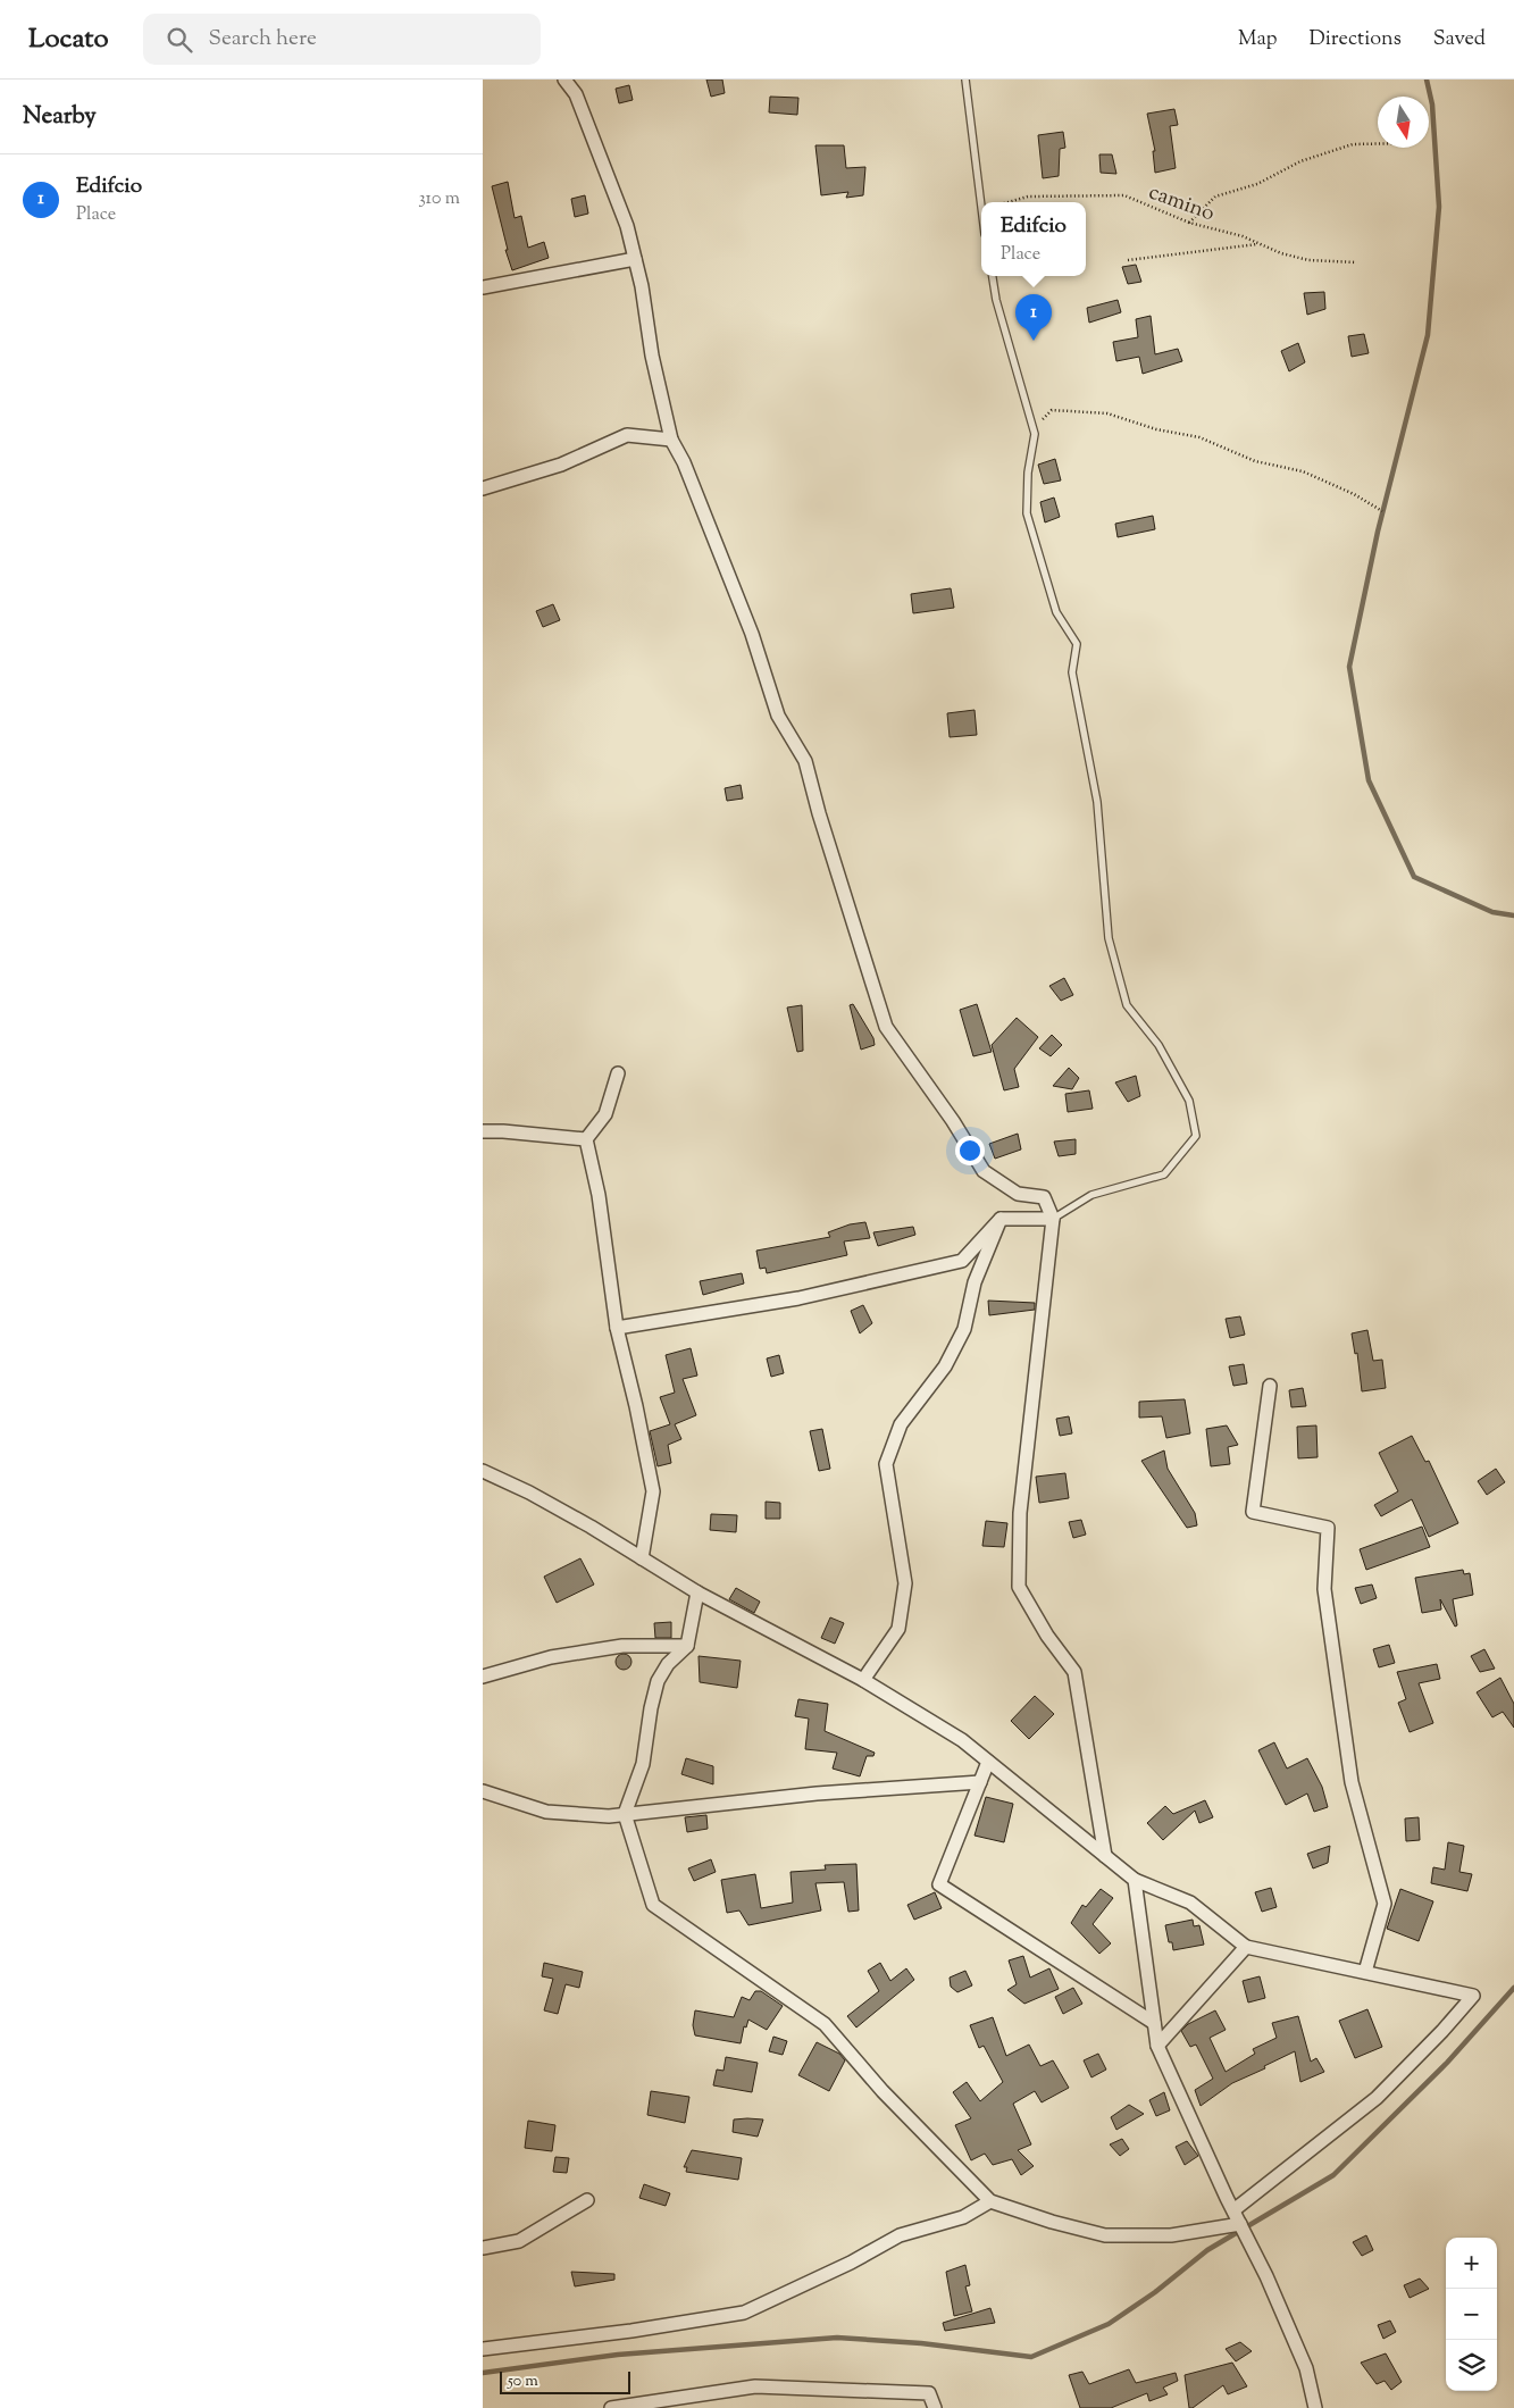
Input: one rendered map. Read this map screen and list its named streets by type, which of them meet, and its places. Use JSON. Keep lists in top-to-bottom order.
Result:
{
  "streets": {
    "path": ["camino"]
  },
  "scale_bar": "50 m",
  "north": "bottom",
  "page": {
    "header": "Locato",
    "search": "Search here",
    "nav": ["Map", "Directions", "Saved"],
    "heading": "Nearby",
    "list": [
      {
        "mark": "1",
        "name": "Edifcio",
        "note": "Place",
        "value": "310 m"
      }
    ],
    "popup": ["Edifcio", "Place"],
    "pins": "1",
    "map_buttons": ["+", "−"],
    "scale": "50 m"
  }
}
